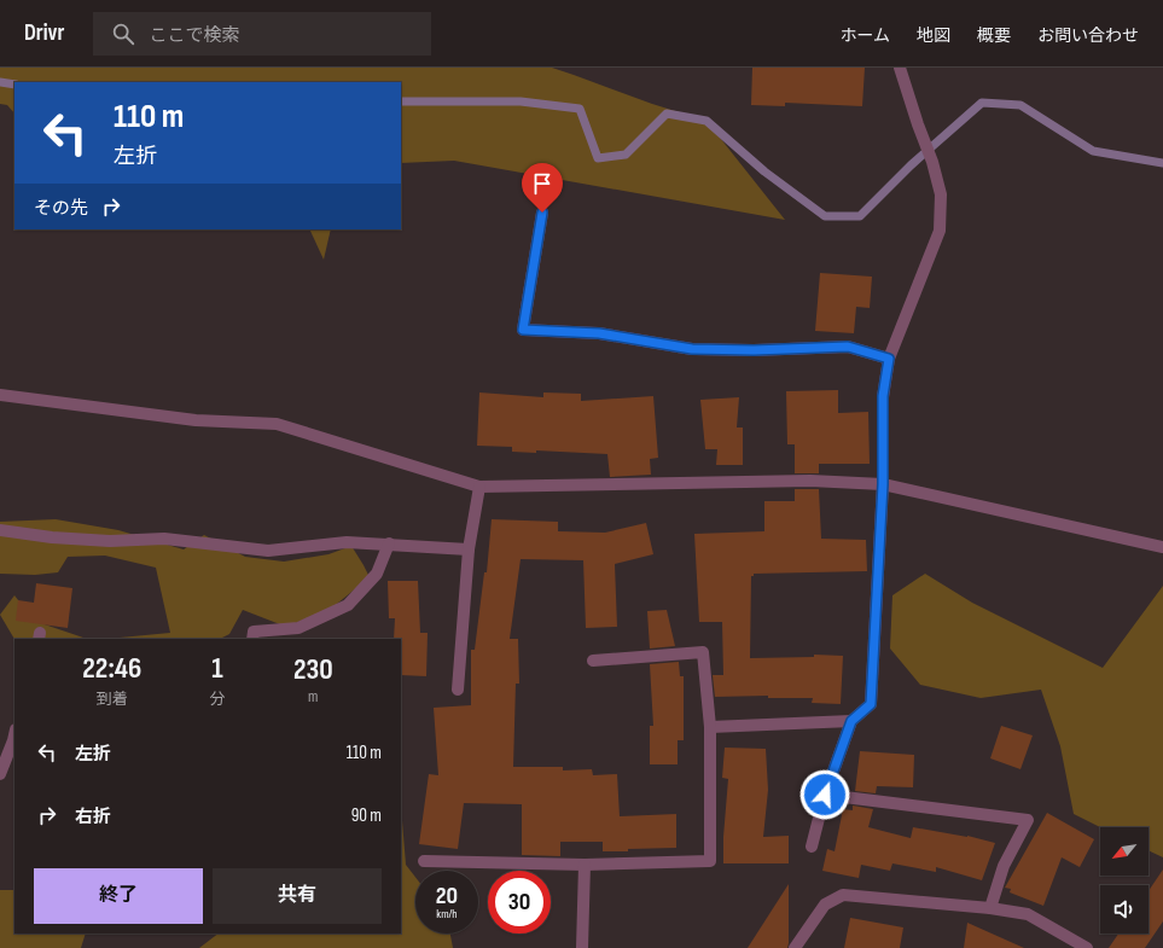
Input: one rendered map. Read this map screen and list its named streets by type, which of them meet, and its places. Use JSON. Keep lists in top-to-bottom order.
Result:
{
  "north": "bottom left",
  "page": {
    "header": "Drivr",
    "search": "ここで検索",
    "nav": [
      "ホーム",
      "地図",
      "概要",
      "お問い合わせ"
    ],
    "turn": ["110 m", "左折"],
    "then": "その先",
    "eta": [
      "22:46",
      "到着",
      "1",
      "分",
      "230",
      "m"
    ],
    "list": [
      {
        "name": "左折",
        "value": "110 m"
      },
      {
        "name": "右折",
        "value": "90 m"
      }
    ],
    "buttons": ["終了", "共有"],
    "speed": "20 km/h",
    "limit": "30"
  }
}
